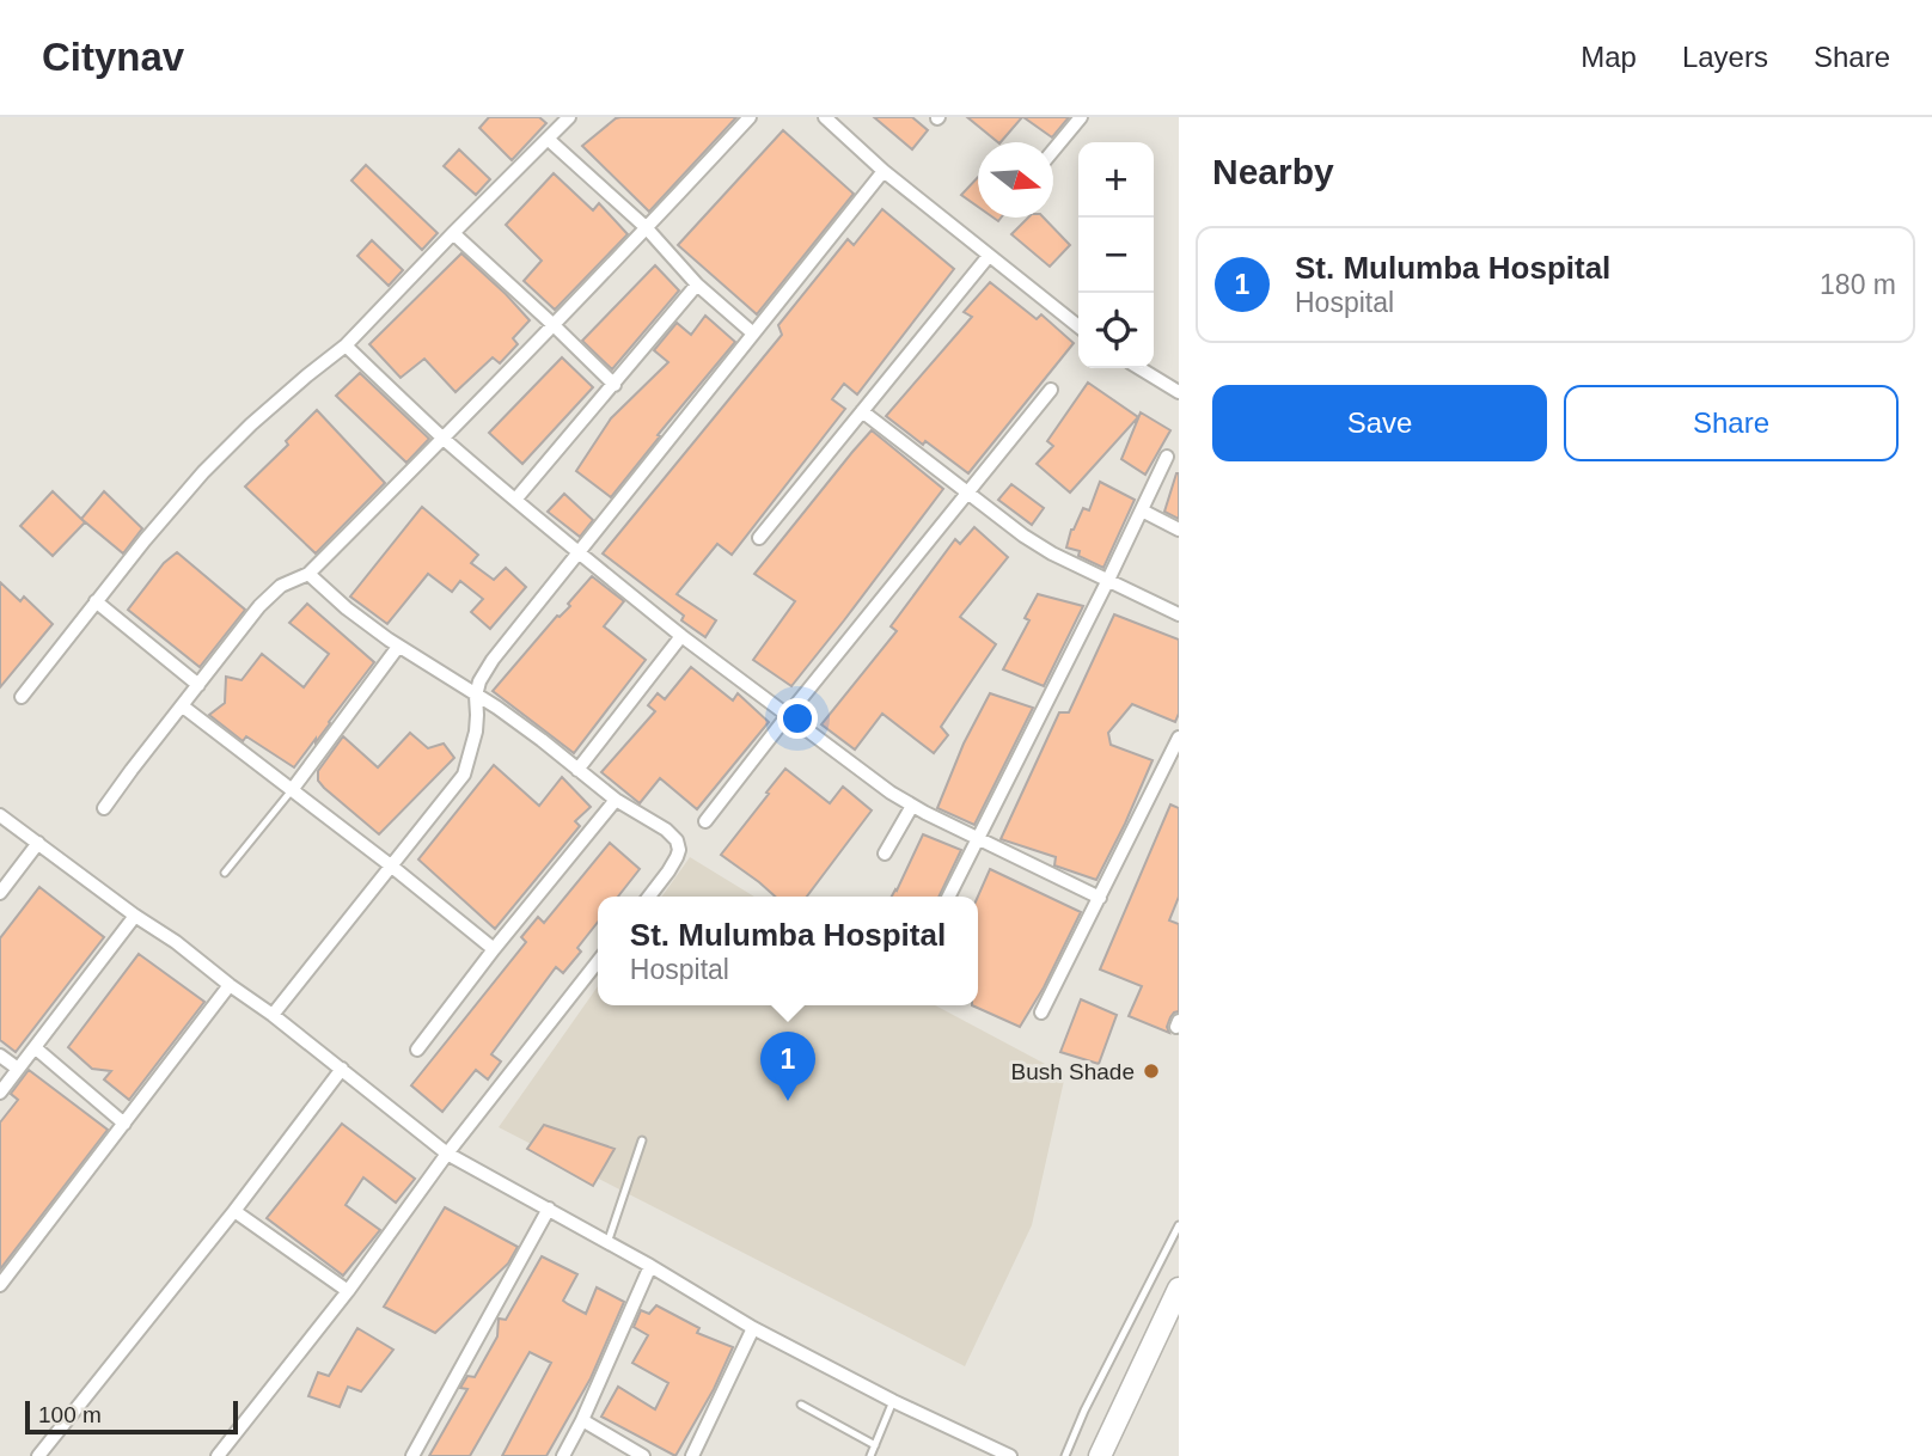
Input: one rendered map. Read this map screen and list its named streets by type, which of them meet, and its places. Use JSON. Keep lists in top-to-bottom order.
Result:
{
  "places": ["Bush Shade"],
  "scale_bar": "100 m",
  "north": "right",
  "page": {
    "header": "Citynav",
    "nav": ["Map", "Layers", "Share"],
    "heading": "Nearby",
    "map_buttons": ["+", "−"],
    "list": [
      {
        "mark": "1",
        "name": "St. Mulumba Hospital",
        "note": "Hospital",
        "value": "180 m"
      }
    ],
    "buttons": ["Save", "Share"],
    "popup": ["St. Mulumba Hospital", "Hospital"],
    "pins": "1",
    "scale": "100 m"
  }
}
